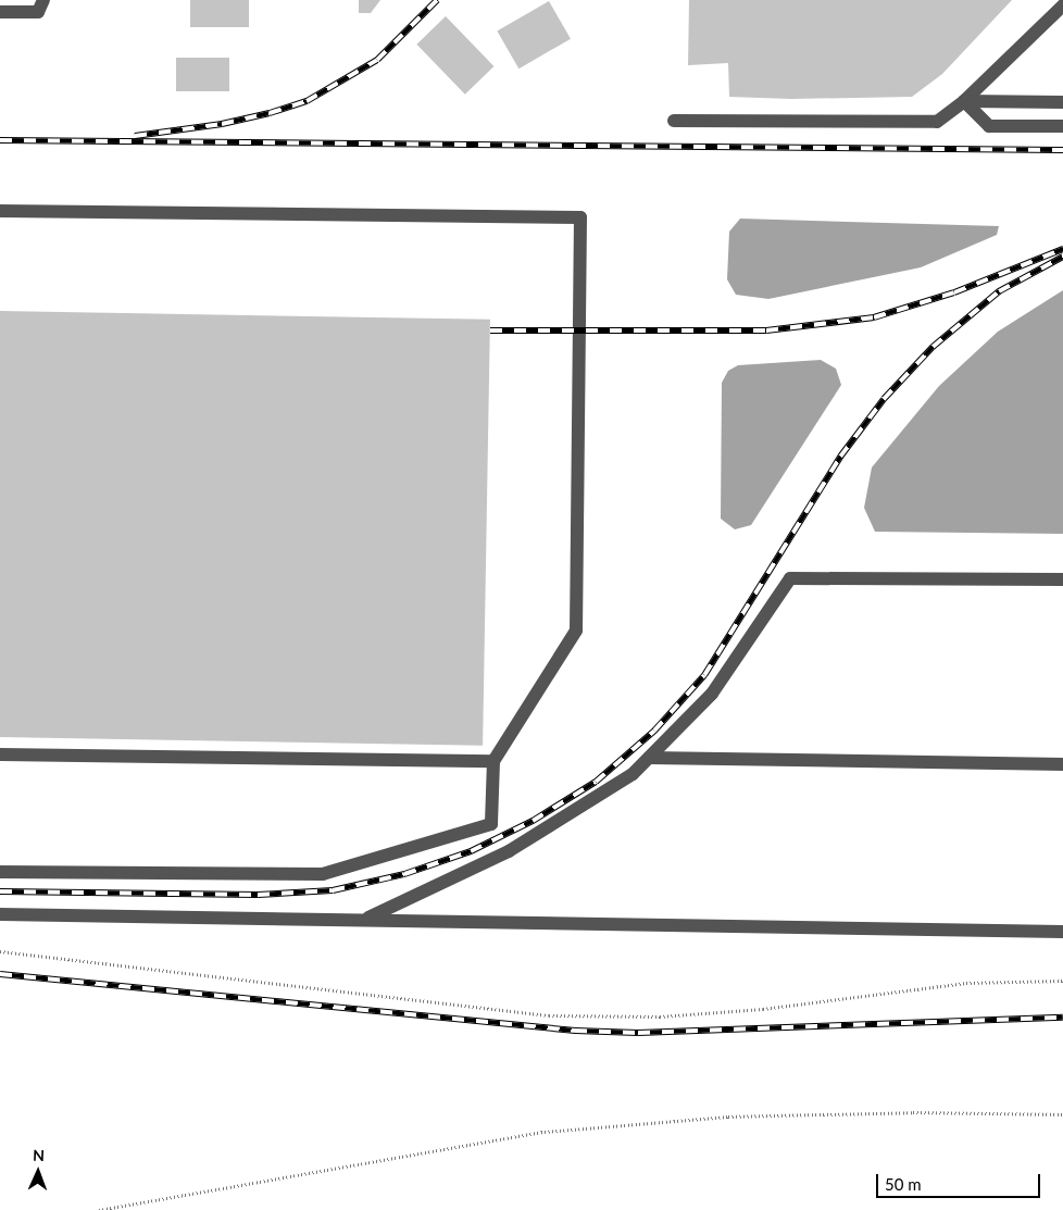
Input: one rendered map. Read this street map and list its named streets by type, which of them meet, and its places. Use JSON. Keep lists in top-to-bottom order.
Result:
{
  "scale_bar": "50 m",
  "north": "top"
}
